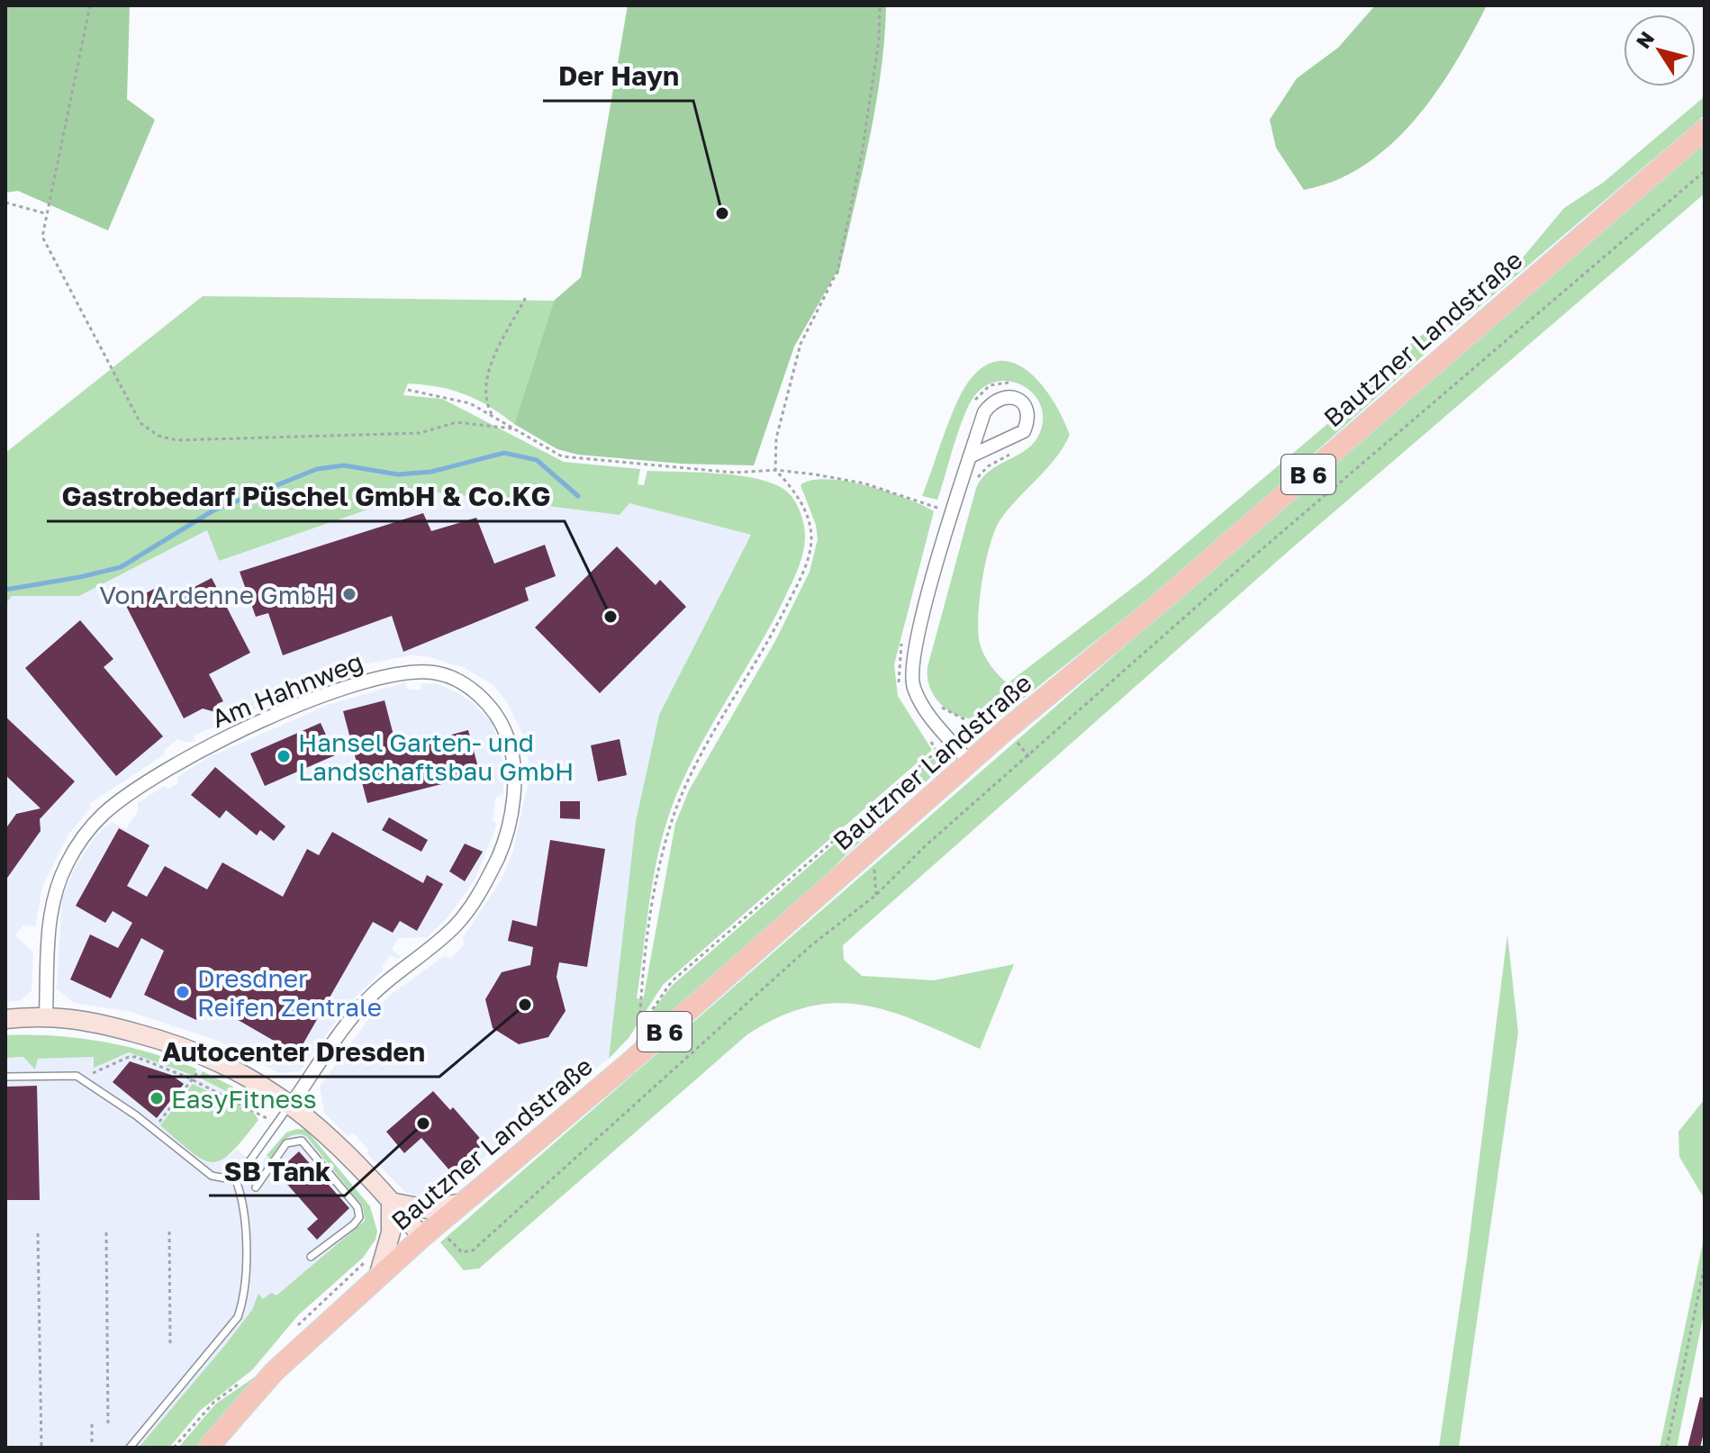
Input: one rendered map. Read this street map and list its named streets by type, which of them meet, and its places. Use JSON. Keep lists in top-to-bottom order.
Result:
{
  "streets": {
    "main road": ["Bautzner Landstraße", "B 6"],
    "street": ["Am Hahnweg"]
  },
  "places": [
    "Der Hayn",
    "Von Ardenne GmbH",
    "Gastrobedarf Püschel GmbH & Co.KG",
    "Hansel Garten- und Landschaftsbau GmbH",
    "Dresdner Reifen Zentrale",
    "Autocenter Dresden",
    "EasyFitness",
    "SB Tank"
  ],
  "north": "top left"
}
